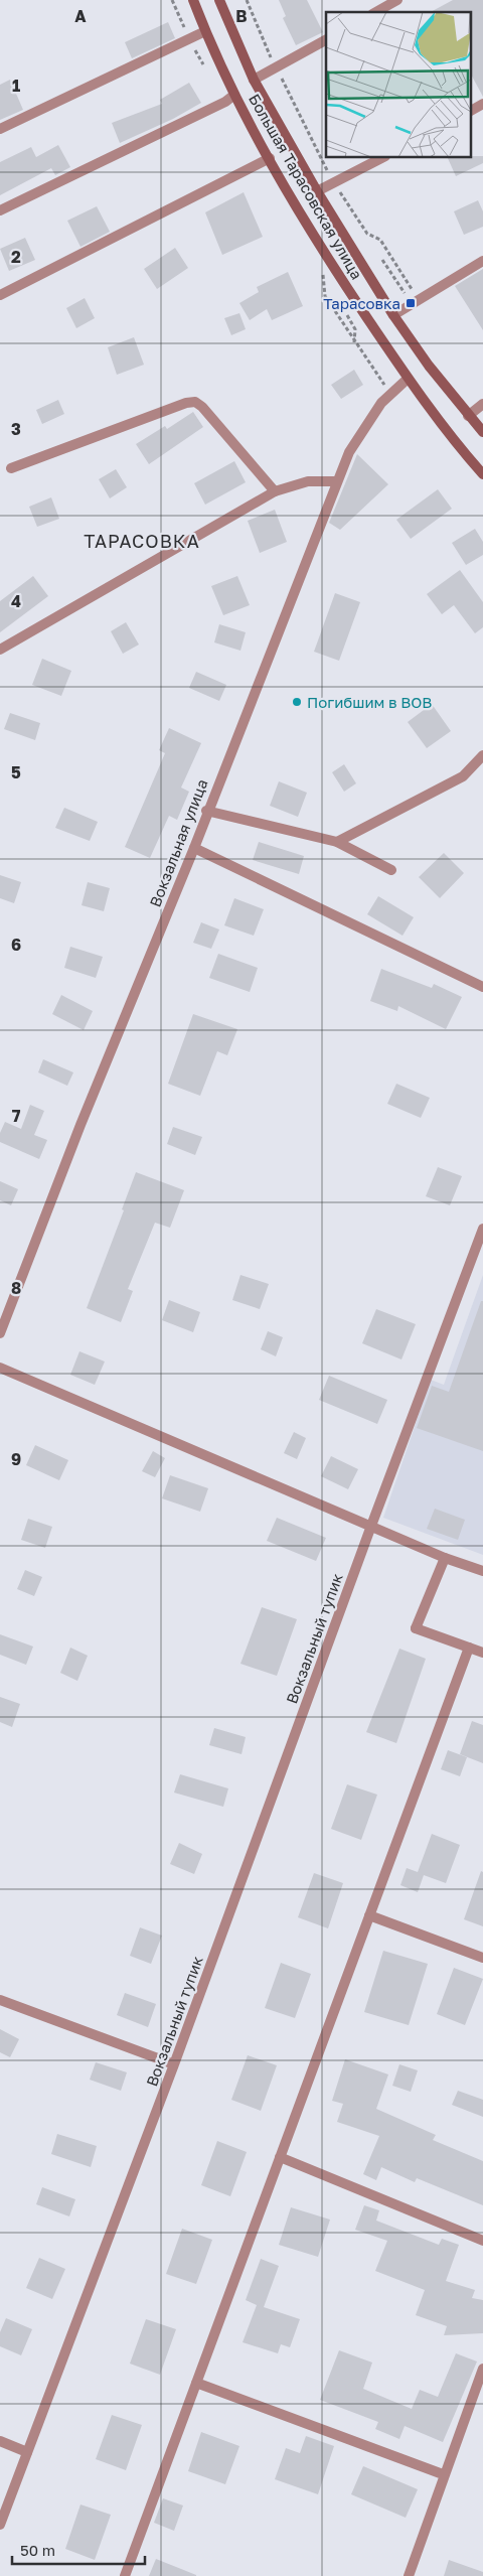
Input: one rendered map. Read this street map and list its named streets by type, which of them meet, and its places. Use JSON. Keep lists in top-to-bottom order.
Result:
{
  "streets": {
    "street": ["Большая Тарасовская улица", "Вокзальная улица", "Вокзальный тупик"]
  },
  "crossings": [
    ["Большая Тарасовская улица", "Вокзальная улица"]
  ],
  "districts": ["ТАРАСОВКА"],
  "places": {
    "transit": ["Тарасовка"],
    "other": ["Погибшим в ВОВ"]
  },
  "scale_bar": "50 m",
  "grid": {
    "columns": ["A", "B"],
    "rows": [
      "1",
      "2",
      "3",
      "4",
      "5",
      "6",
      "7",
      "8",
      "9"
    ]
  }
}
